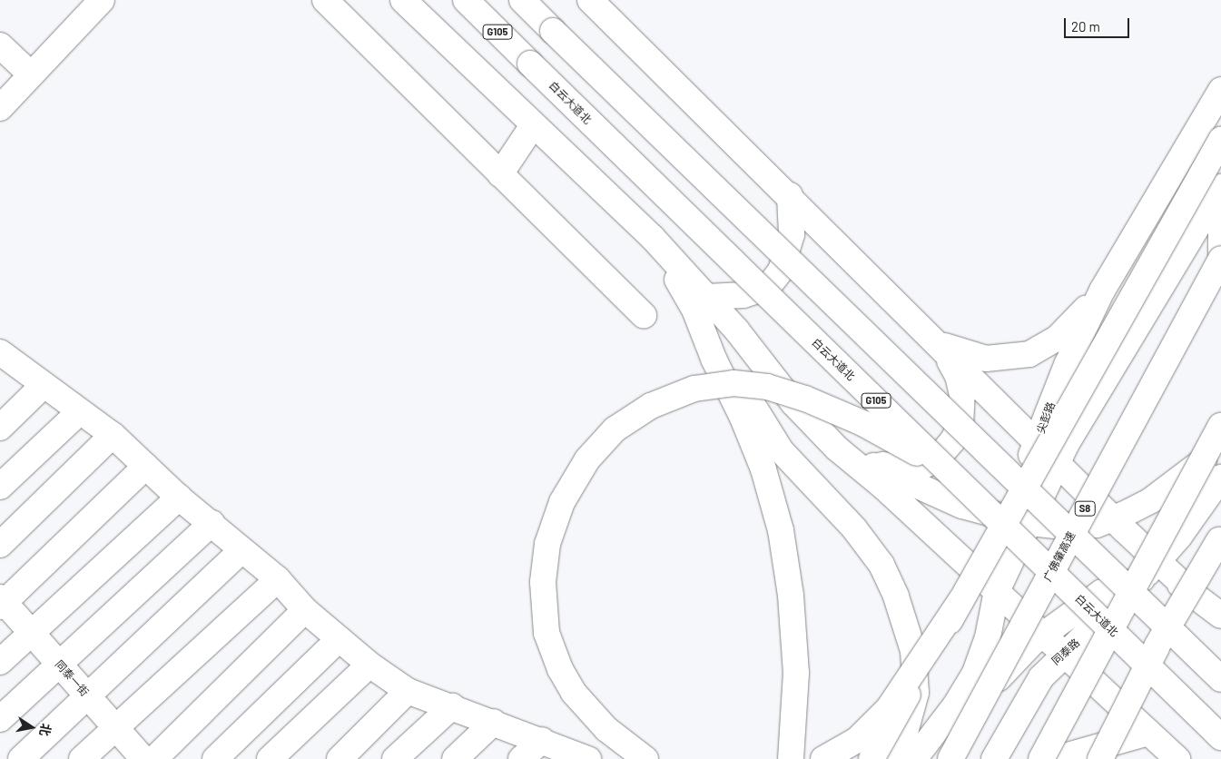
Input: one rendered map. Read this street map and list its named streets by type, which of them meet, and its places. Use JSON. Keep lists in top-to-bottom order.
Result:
{
  "streets": {
    "main road": [
      "G105",
      "白云大道北",
      "尖彭路",
      "S8",
      "广佛肇高速",
      "同泰路",
      "同泰一街"
    ]
  },
  "scale_bar": "20 m",
  "north": "right"
}
